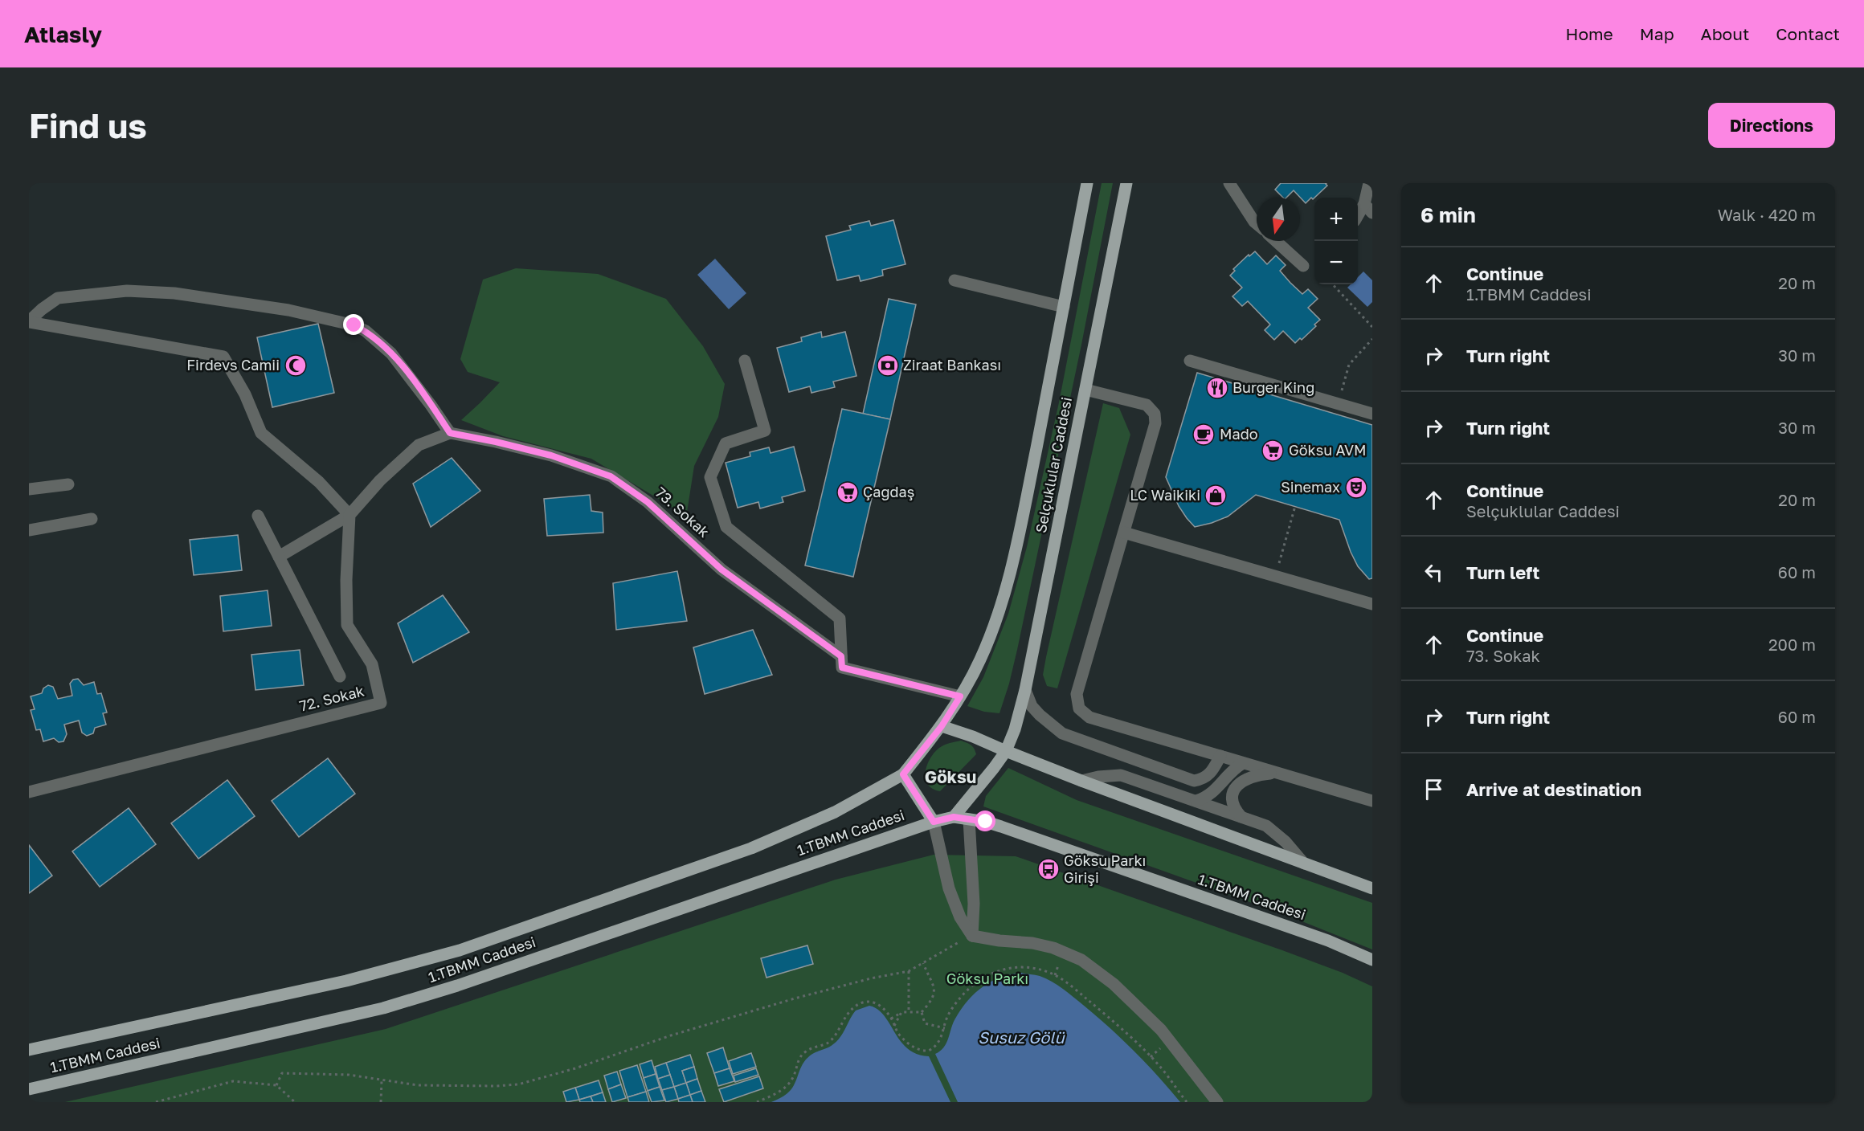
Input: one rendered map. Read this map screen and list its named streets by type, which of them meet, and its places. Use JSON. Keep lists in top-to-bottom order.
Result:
{
  "streets": {
    "main road": ["Selçuklular Caddesi", "1.TBMM Caddesi"],
    "street": ["73. Sokak", "72. Sokak"]
  },
  "crossings": [
    ["Selçuklular Caddesi", "73. Sokak"],
    ["Selçuklular Caddesi", "1.TBMM Caddesi"]
  ],
  "districts": ["Göksu"],
  "water": ["Susuz Gölü"],
  "parks": ["Göksu Parkı"],
  "places": {
    "mosque": ["Firdevs Camii"],
    "bank": ["Ziraat Bankası"],
    "restaurant": ["Burger King"],
    "cafe": ["Mado"],
    "supermarket": ["Göksu AVM", "Çağdaş"],
    "theatre": ["Sinemax"],
    "shop": ["LC Waikiki"],
    "bus stop": ["Göksu Parkı Girişi"]
  },
  "north": "bottom",
  "page": {
    "header": "Atlasly",
    "nav": [
      "Home",
      "Map",
      "About",
      "Contact"
    ],
    "buttons": "Directions",
    "title": "Find us",
    "heading": ["6 min", "Walk · 420 m"],
    "map_buttons": ["+", "−"],
    "list": [
      ["Continue", "1.TBMM Caddesi", "20 m"],
      ["Turn right", "30 m"],
      ["Turn right", "30 m"],
      ["Continue", "Selçuklular Caddesi", "20 m"],
      ["Turn left", "60 m"],
      ["Continue", "73. Sokak", "200 m"],
      ["Turn right", "60 m"],
      "Arrive at destination"
    ]
  }
}
